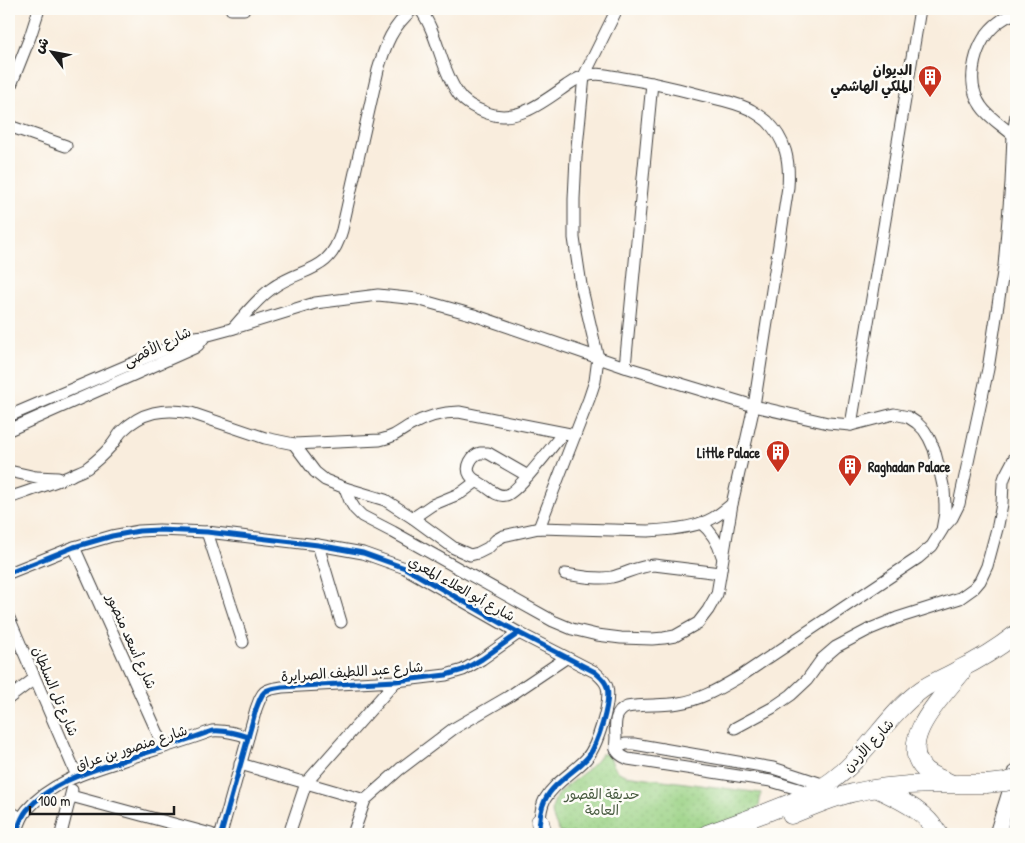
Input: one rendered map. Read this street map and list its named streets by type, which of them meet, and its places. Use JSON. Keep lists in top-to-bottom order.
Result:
{
  "streets": {
    "highway": ["شارع الأردن"],
    "street": [
      "شارع الأقصى",
      "شارع أبو العلاء المعري",
      "شارع أسعد منصور",
      "شارع عبد اللطيف الصرايرة",
      "شارع تل السلطان",
      "شارع منصور بن عراق"
    ]
  },
  "crossings": [
    ["شارع أبو العلاء المعري", "شارع أسعد منصور"],
    ["شارع أبو العلاء المعري", "شارع عبد اللطيف الصرايرة"],
    ["شارع أسعد منصور", "شارع منصور بن عراق"],
    ["شارع عبد اللطيف الصرايرة", "شارع منصور بن عراق"],
    ["شارع تل السلطان", "شارع منصور بن عراق"]
  ],
  "parks": ["حديقة القصور العامة"],
  "places": {
    "building": ["الديوان الملكي الهاشمي", "Little Palace", "Raghadan Palace"]
  },
  "scale_bar": "100 m",
  "north": "top left"
}
